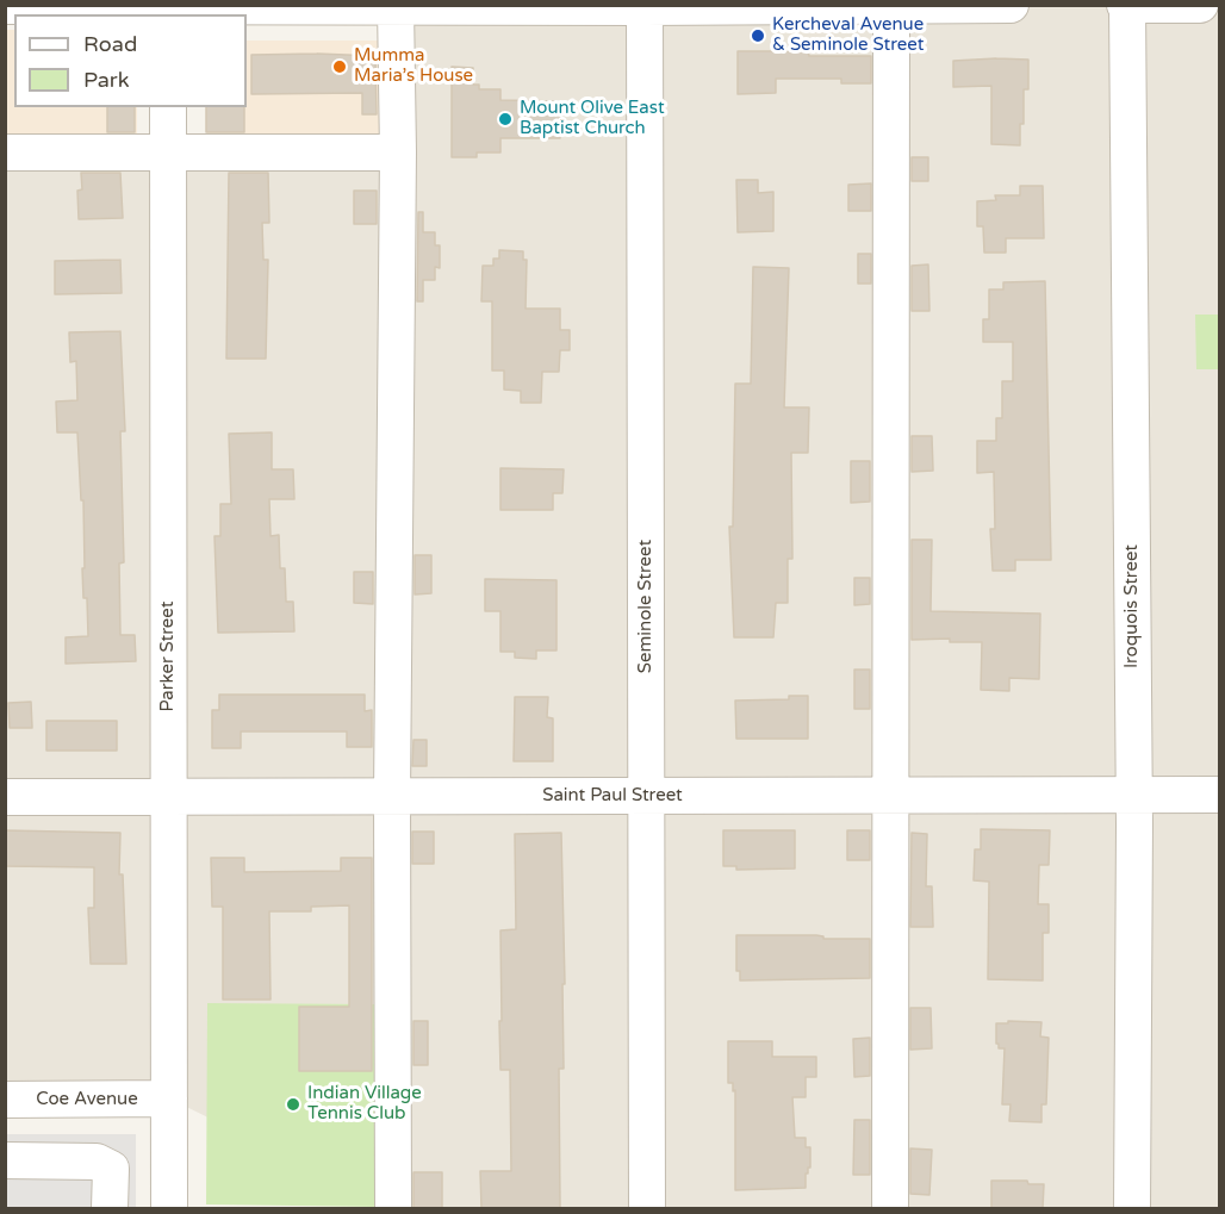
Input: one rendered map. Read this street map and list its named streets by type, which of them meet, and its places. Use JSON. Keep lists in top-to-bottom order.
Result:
{
  "streets": {
    "street": [
      "Seminole Street",
      "Iroquois Street",
      "Parker Street",
      "Saint Paul Street",
      "Coe Avenue"
    ]
  },
  "crossings": [
    ["Seminole Street", "Saint Paul Street"],
    ["Iroquois Street", "Saint Paul Street"],
    ["Parker Street", "Saint Paul Street"],
    ["Parker Street", "Coe Avenue"]
  ],
  "places": [
    "Kercheval Avenue & Seminole Street",
    "Mumma Maria’s House",
    "Mount Olive East Baptist Church",
    "Indian Village Tennis Club"
  ],
  "legend": ["Road", "Park"]
}
